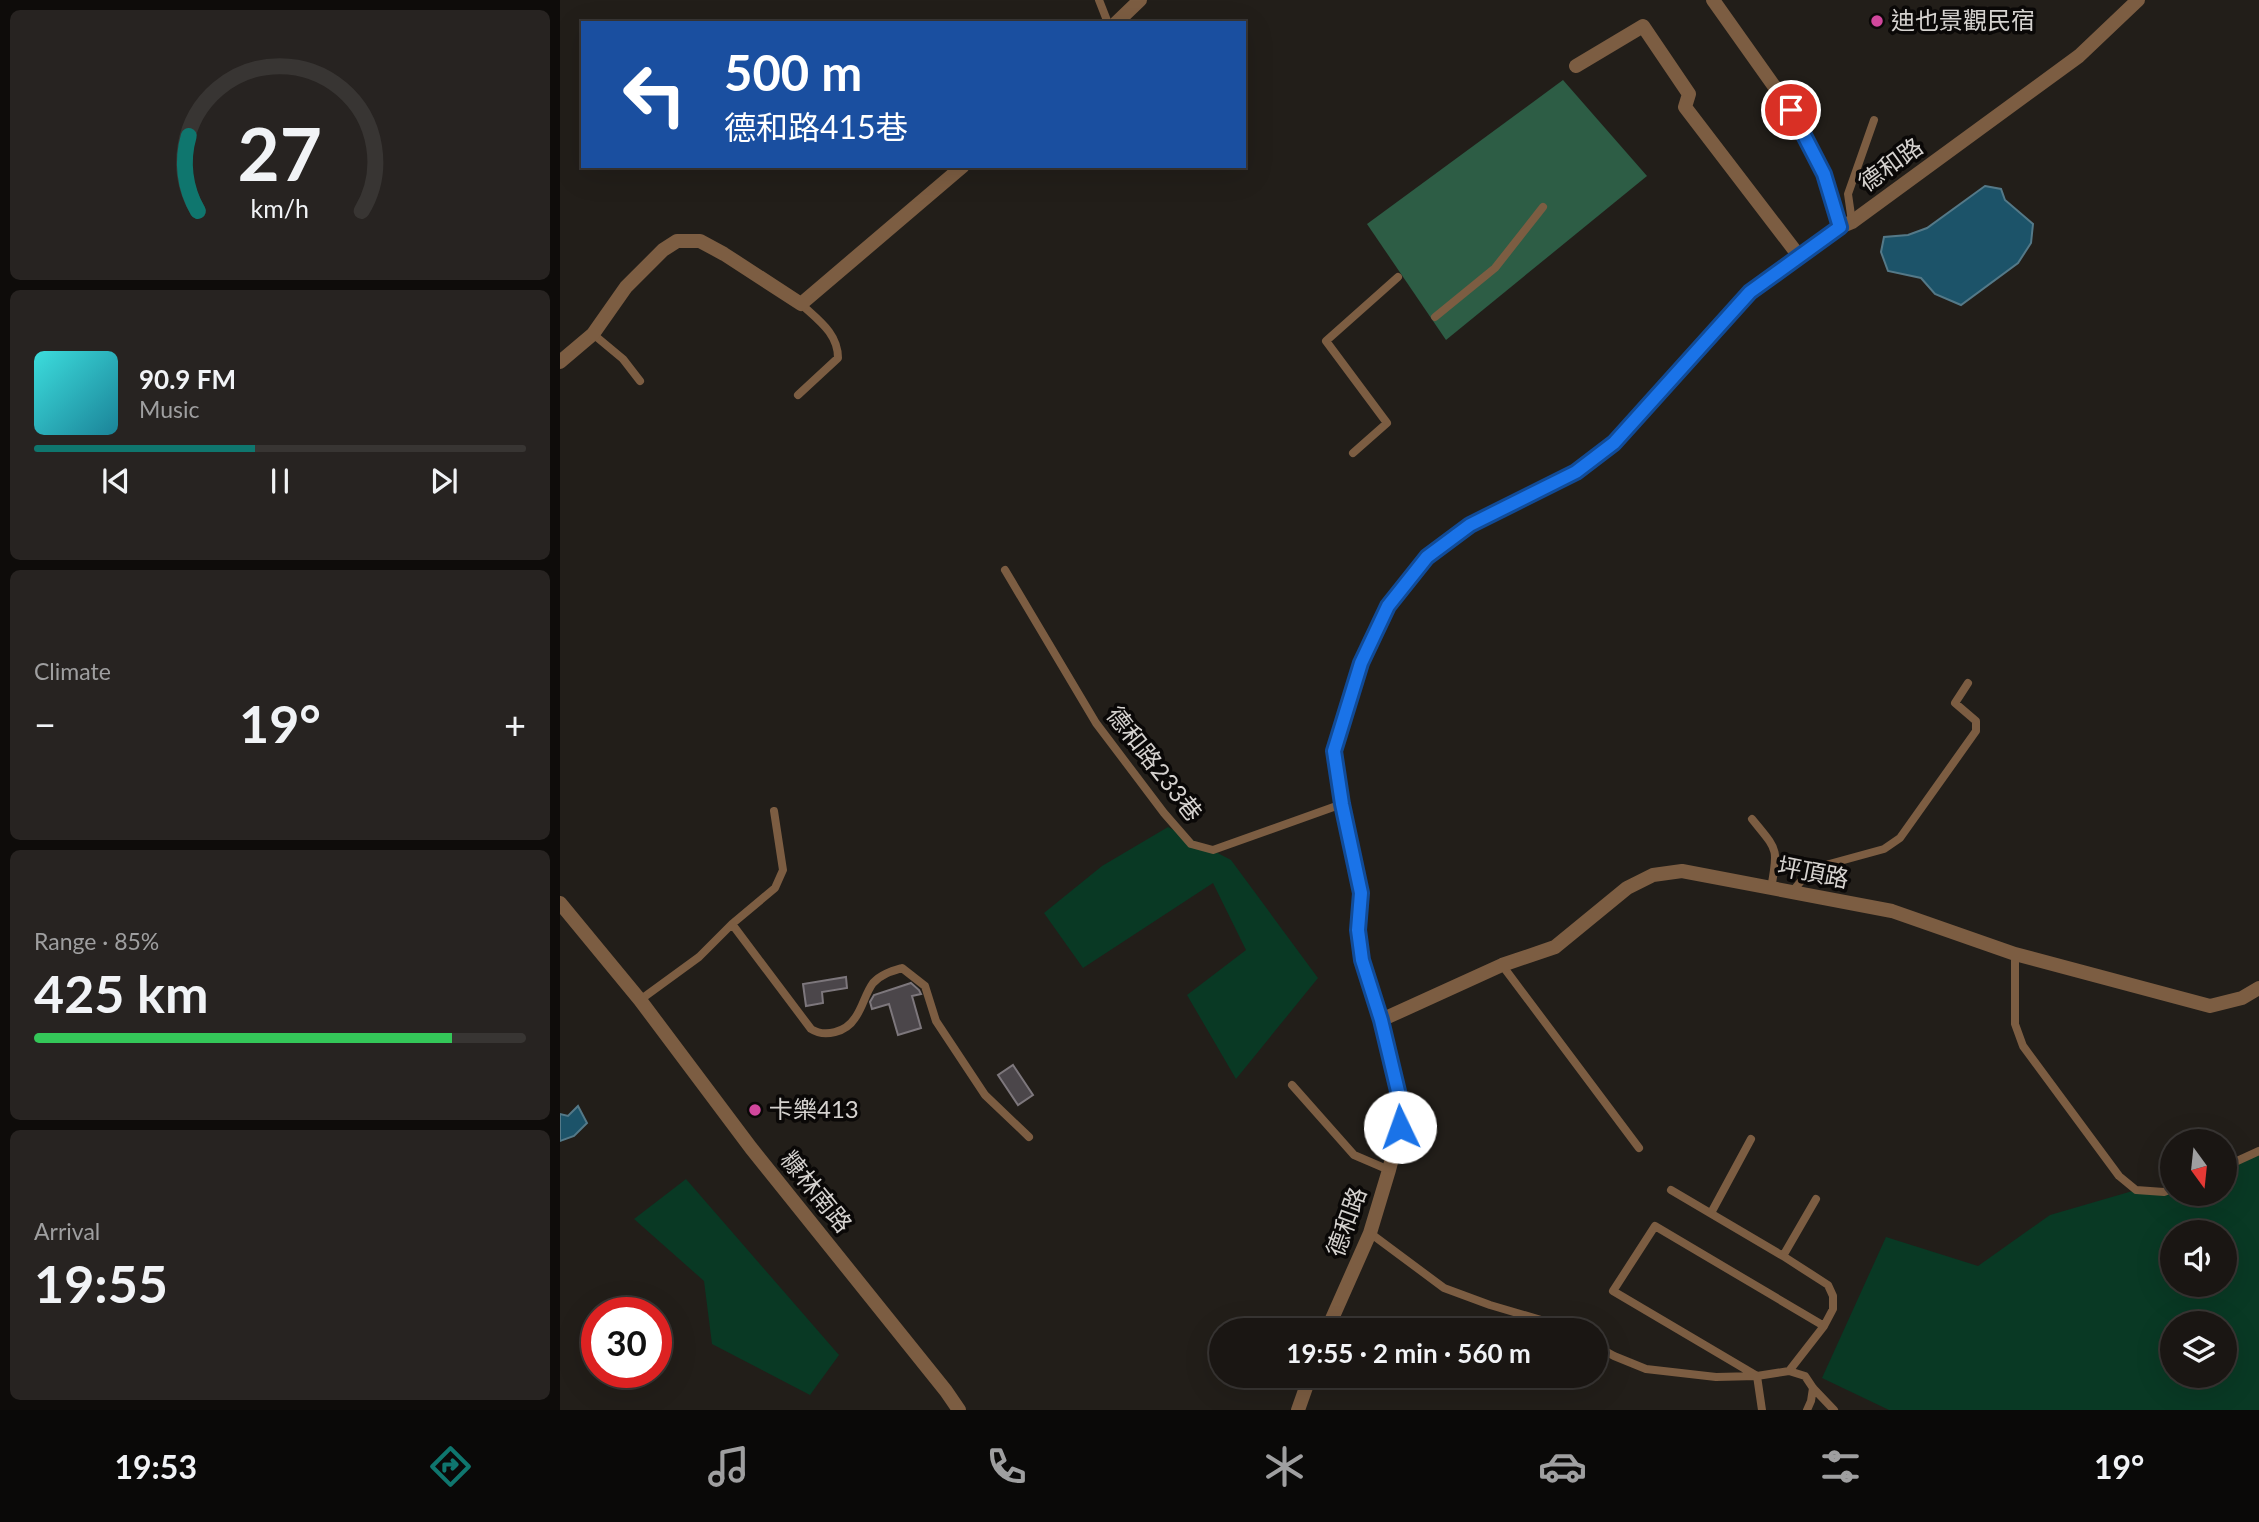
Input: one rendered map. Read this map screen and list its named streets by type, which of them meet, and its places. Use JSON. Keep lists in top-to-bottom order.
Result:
{
  "streets": {
    "street": ["德和路", "坪頂路", "糠林南路"],
    "lane": ["德和路233巷"]
  },
  "crossings": [
    ["德和路", "德和路233巷"],
    ["德和路", "坪頂路"]
  ],
  "places": ["迪也景觀民宿", "卡樂413"],
  "north": "bottom",
  "page": {
    "turn": ["500 m", "德和路415巷"],
    "song": ["90.9 FM", "Music"],
    "tile": [
      "Climate",
      ["Range · 85%", "425 km"],
      ["Arrival", "19:55"]
    ],
    "heat": ["−", "19°", "+"],
    "limit": "30",
    "trip": "19:55 · 2 min · 560 m",
    "tabs": ["19:53", "19°"],
    "gauge": ["27", "km/h"]
  }
}
